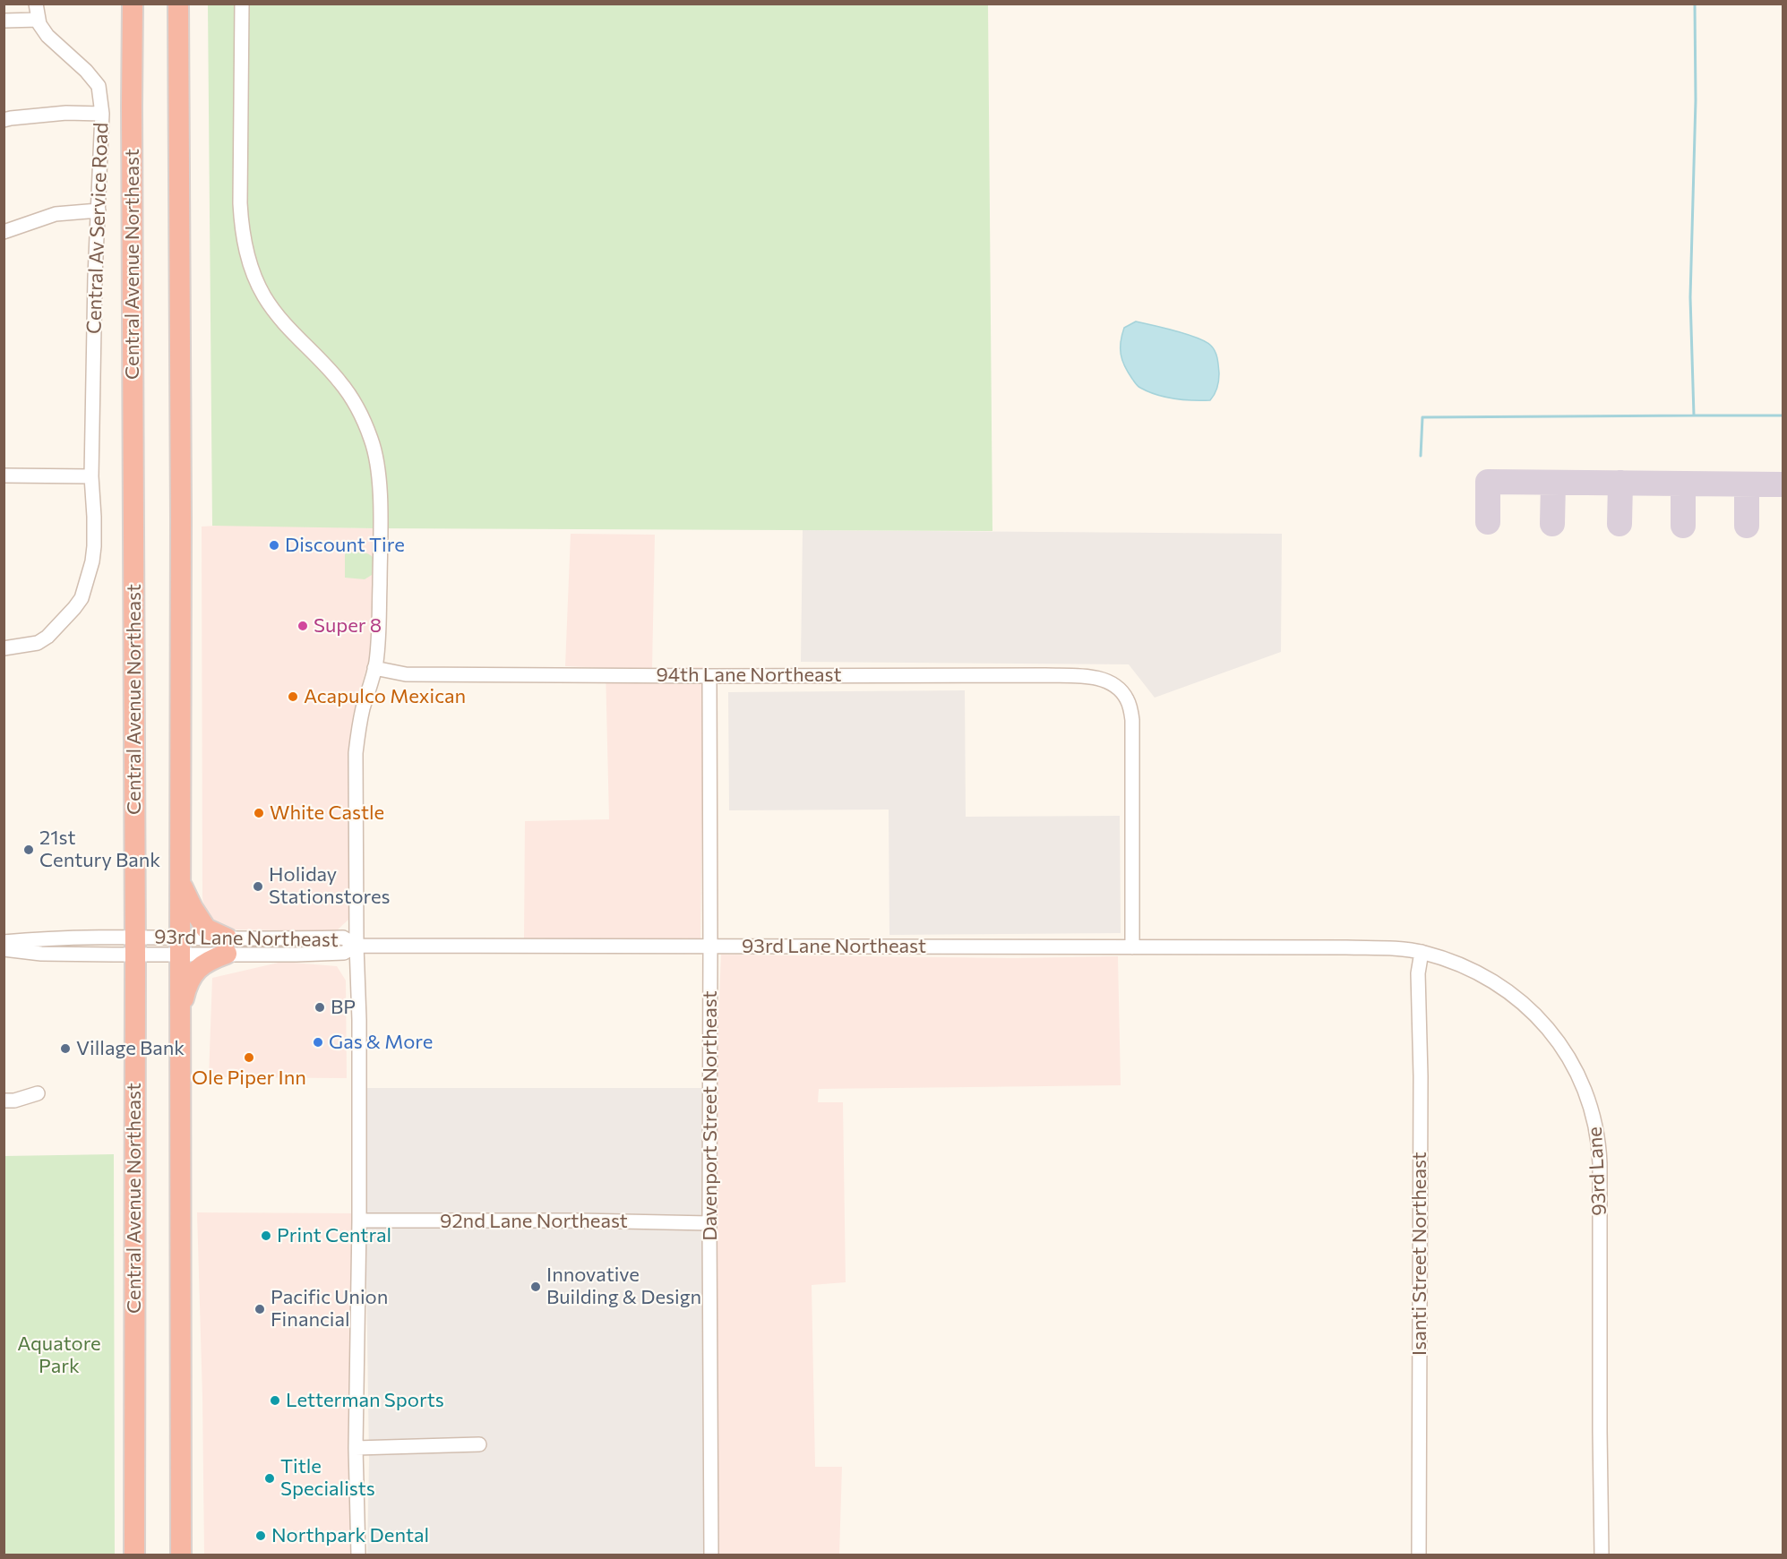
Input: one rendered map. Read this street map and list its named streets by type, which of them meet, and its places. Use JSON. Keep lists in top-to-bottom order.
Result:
{
  "streets": {
    "highway": ["Central Avenue Northeast"],
    "street": [
      "Central Av Service Road",
      "94th Lane Northeast",
      "93rd Lane Northeast",
      "Davenport Street Northeast",
      "93rd Lane",
      "92nd Lane Northeast",
      "Isanti Street Northeast"
    ]
  },
  "crossings": [
    ["Central Avenue Northeast", "93rd Lane Northeast"],
    ["94th Lane Northeast", "93rd Lane Northeast"],
    ["94th Lane Northeast", "Davenport Street Northeast"],
    ["93rd Lane Northeast", "Davenport Street Northeast"],
    ["93rd Lane Northeast", "93rd Lane"],
    ["Davenport Street Northeast", "92nd Lane Northeast"],
    ["93rd Lane", "Isanti Street Northeast"]
  ],
  "parks": ["Aquatore Park"],
  "places": [
    "Discount Tire",
    "Super 8",
    "Acapulco Mexican",
    "White Castle",
    "21st Century Bank",
    "Holiday Stationstores",
    "BP",
    "Gas & More",
    "Village Bank",
    "Ole Piper Inn",
    "Print Central",
    "Innovative Building & Design",
    "Pacific Union Financial",
    "Letterman Sports",
    "Title Specialists",
    "Northpark Dental"
  ]
}
